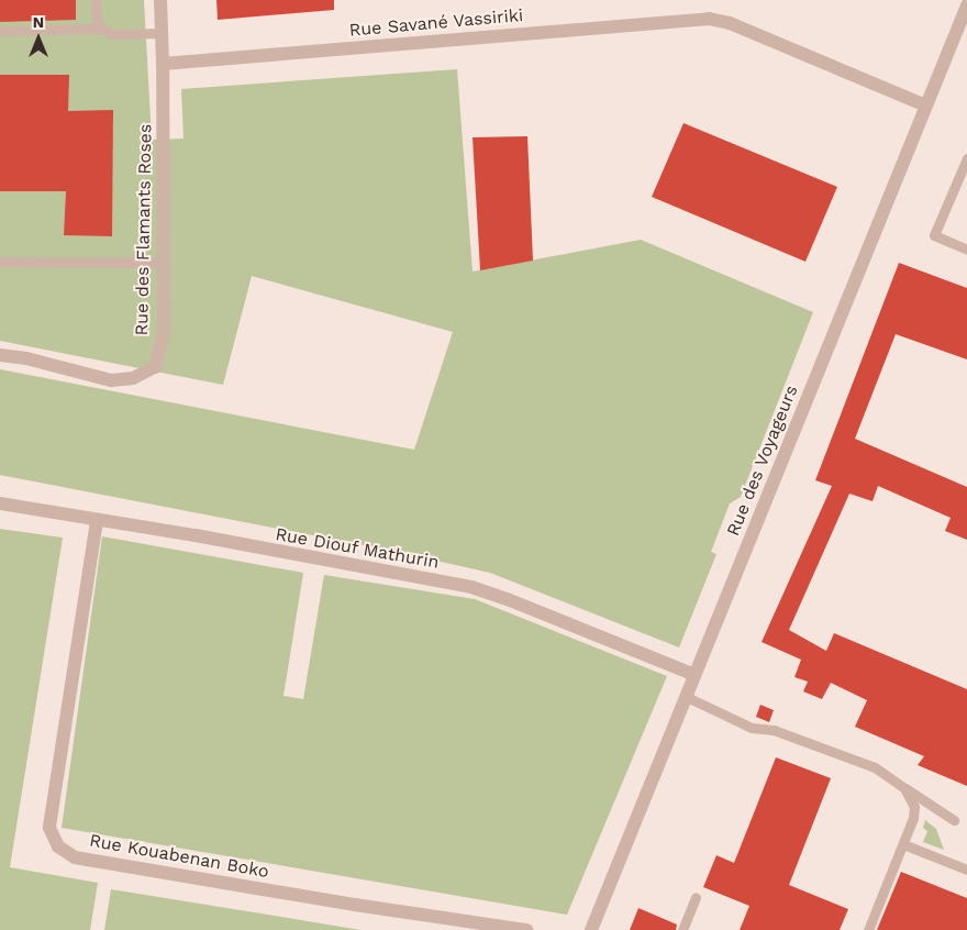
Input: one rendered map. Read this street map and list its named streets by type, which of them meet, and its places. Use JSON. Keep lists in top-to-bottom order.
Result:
{
  "streets": {
    "street": [
      "Rue Savané Vassiriki",
      "Rue des Flamants Roses",
      "Rue des Voyageurs",
      "Rue Diouf Mathurin",
      "Rue Kouabenan Boko"
    ]
  },
  "crossings": [
    ["Rue Savané Vassiriki", "Rue des Flamants Roses"],
    ["Rue Savané Vassiriki", "Rue des Voyageurs"],
    ["Rue des Voyageurs", "Rue Diouf Mathurin"],
    ["Rue Diouf Mathurin", "Rue Kouabenan Boko"]
  ],
  "north": "top"
}
